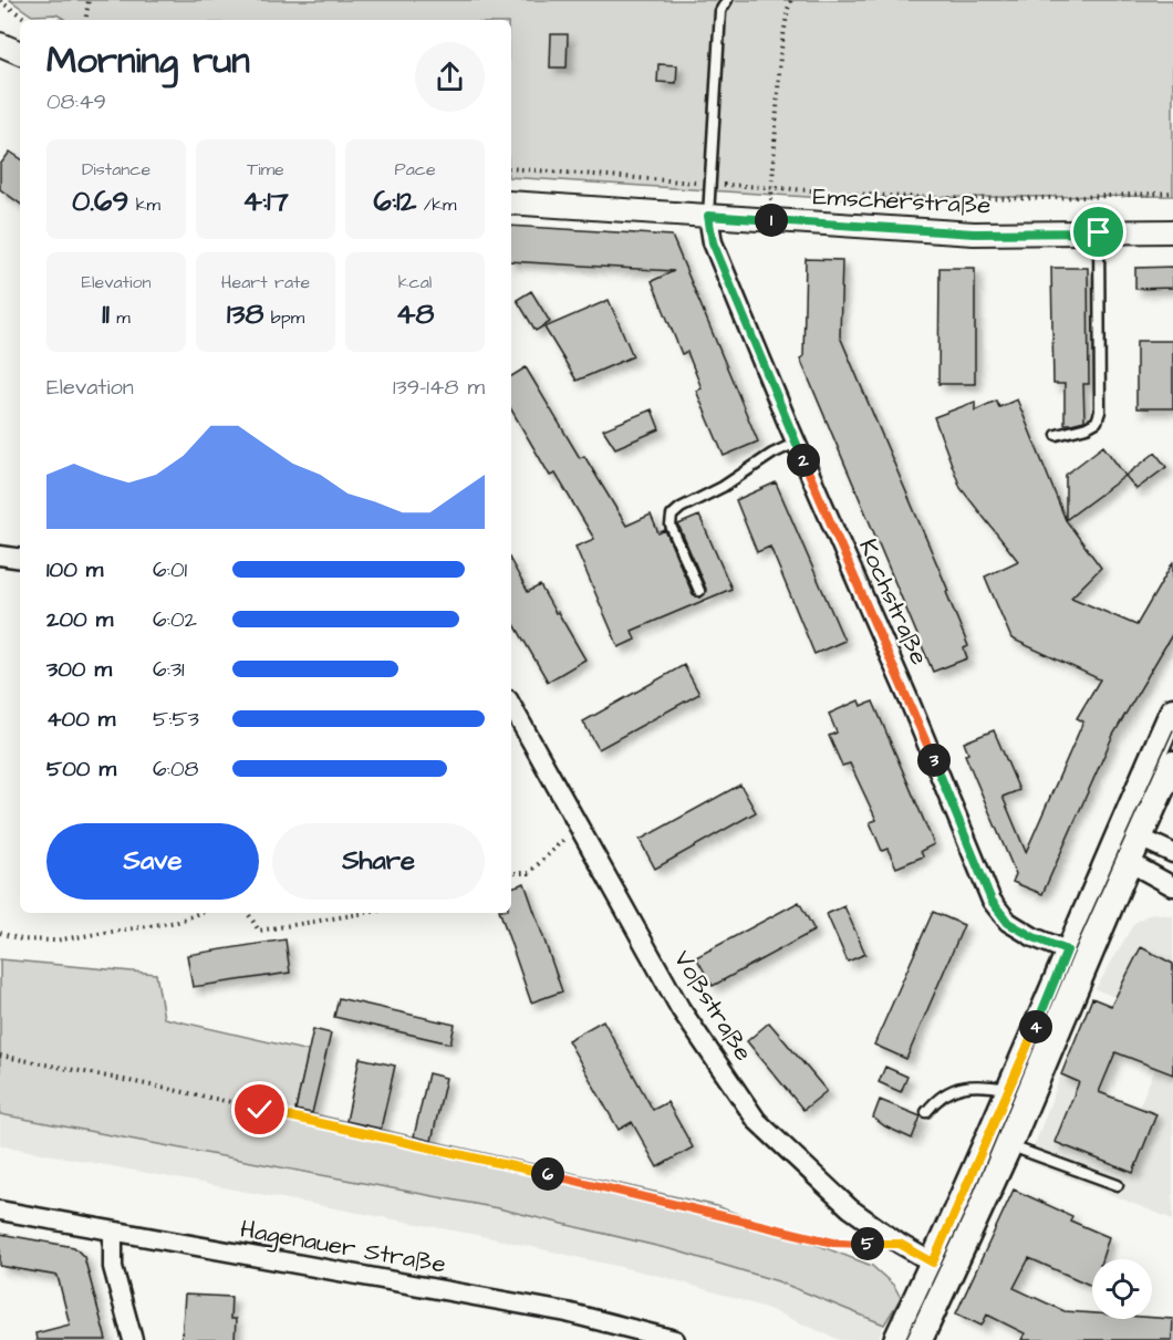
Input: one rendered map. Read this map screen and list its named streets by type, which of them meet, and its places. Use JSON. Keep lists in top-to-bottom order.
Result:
{
  "streets": {
    "street": [
      "Emscherstraße",
      "Kochstraße",
      "Voßstraße",
      "Hagenauer Straße"
    ]
  },
  "crossings": [
    ["Emscherstraße", "Kochstraße"]
  ],
  "page": {
    "heading": ["Morning run", "08:49"],
    "stats": [
      ["Distance", "0.69 km"],
      ["Time", "4:17"],
      ["Pace", "6:12 /km"],
      ["Elevation", "11 m"],
      ["Heart rate", "138 bpm"],
      ["kcal", "48"]
    ],
    "pins": [
      "1",
      "2",
      "3",
      "4",
      "6",
      "5"
    ],
    "chart": ["Elevation", "139–148 m"],
    "list": [
      {
        "name": "100 m",
        "note": "6:01"
      },
      {
        "name": "200 m",
        "note": "6:02"
      },
      {
        "name": "300 m",
        "note": "6:31"
      },
      {
        "name": "400 m",
        "note": "5:53"
      },
      {
        "name": "500 m",
        "note": "6:08"
      }
    ],
    "buttons": ["Save", "Share"]
  }
}
